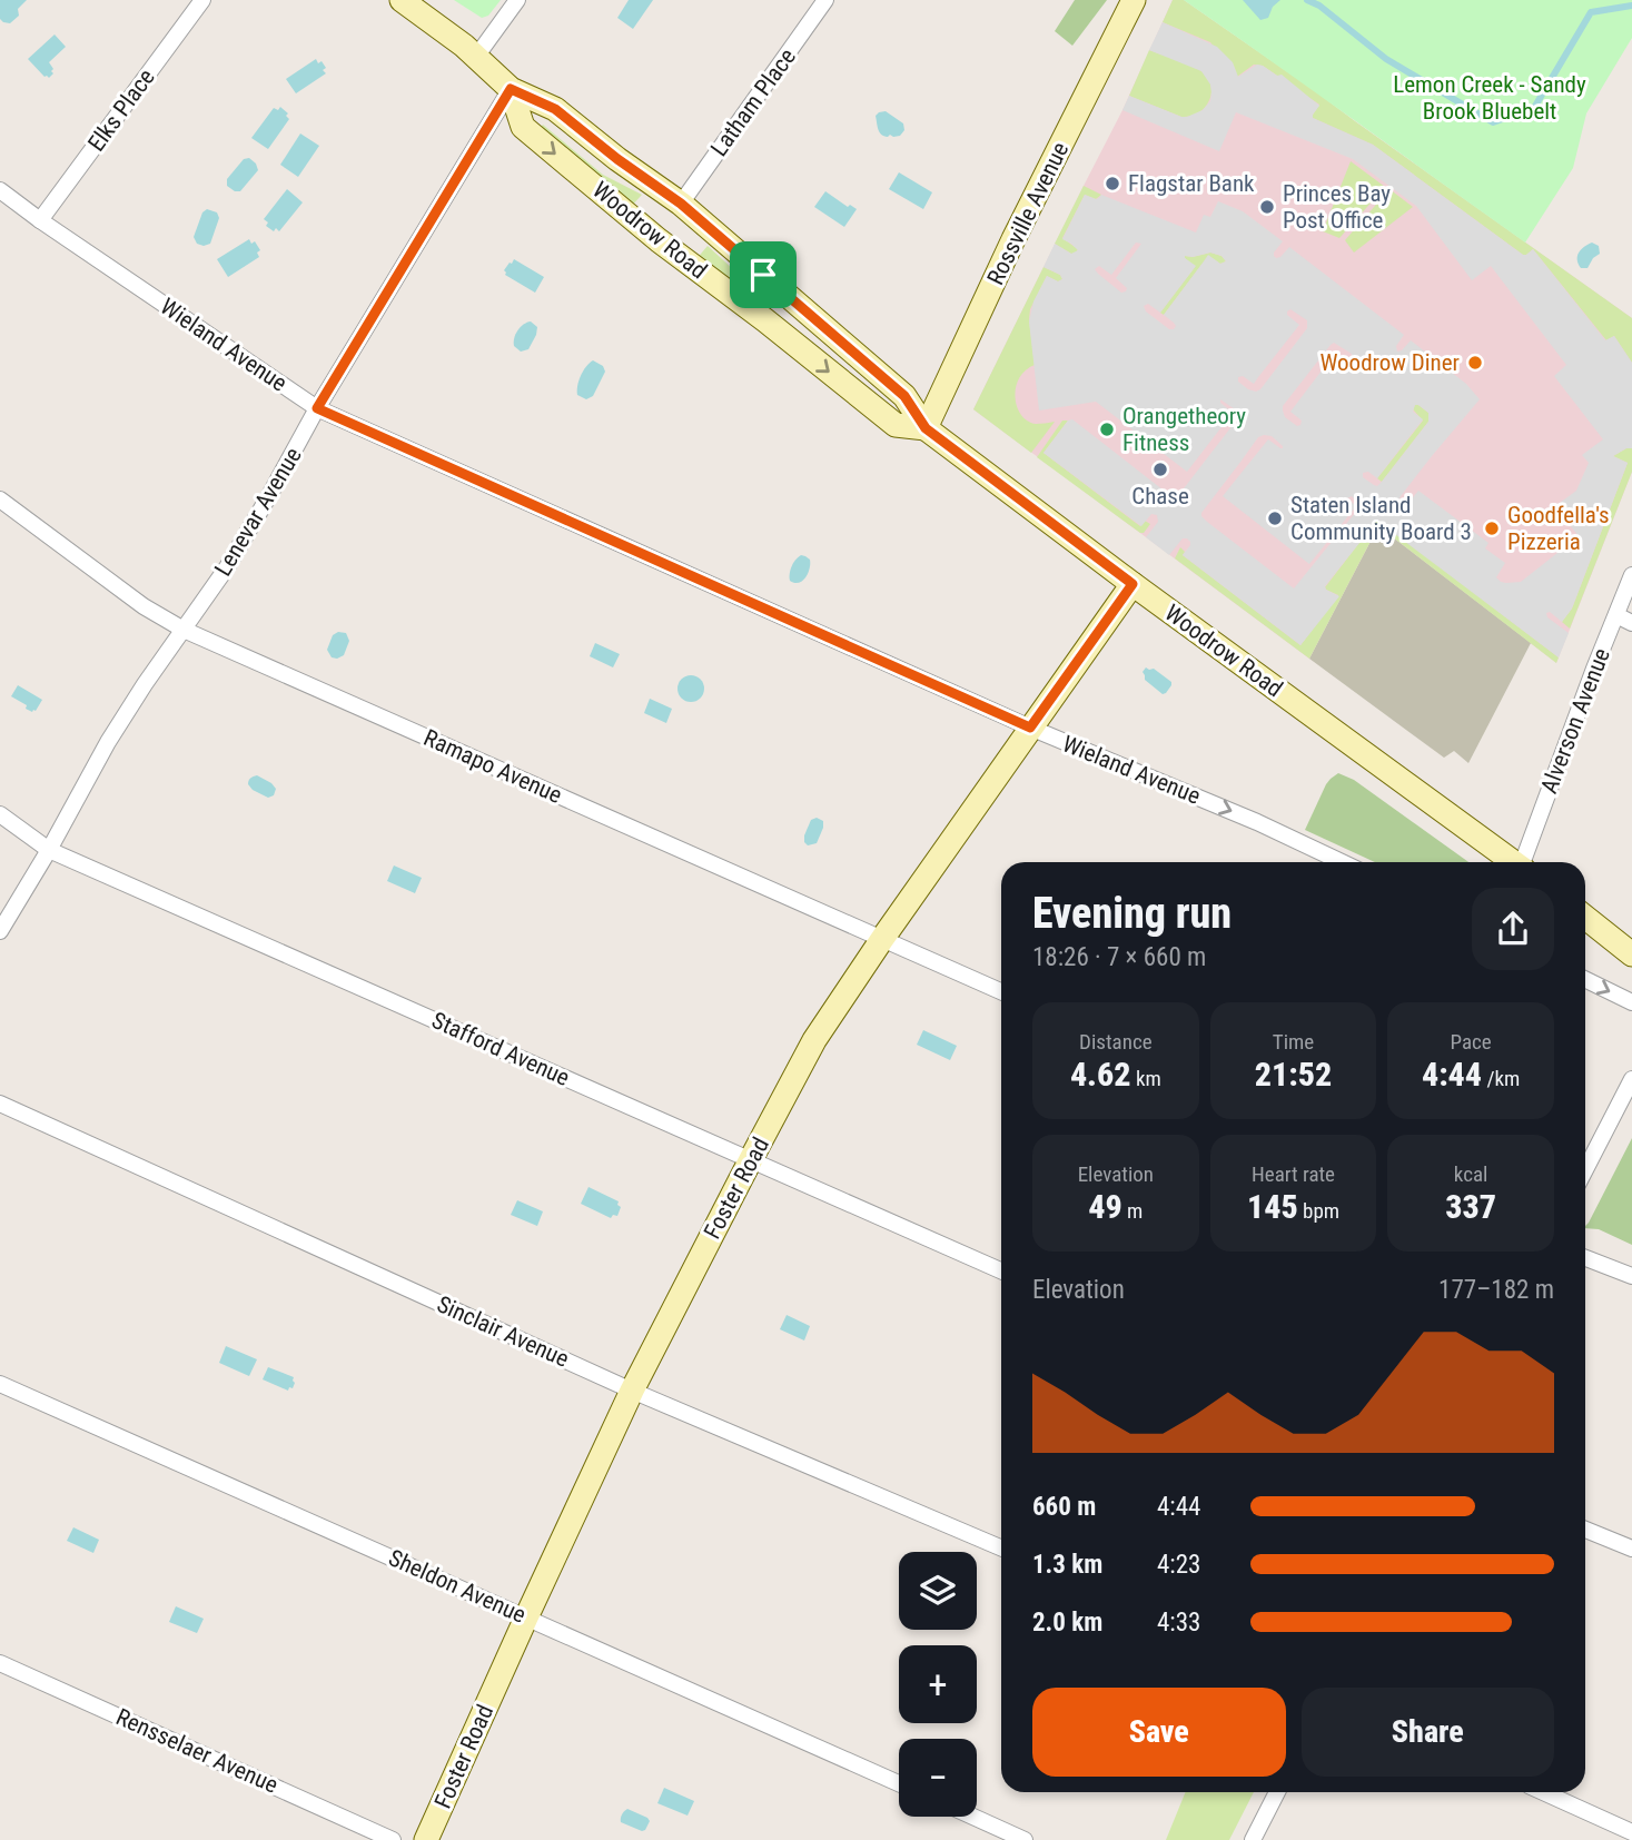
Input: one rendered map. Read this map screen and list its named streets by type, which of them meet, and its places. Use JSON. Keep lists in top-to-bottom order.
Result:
{
  "streets": {
    "street": [
      "Latham Place",
      "Elks Place",
      "Rossville Avenue",
      "Woodrow Road",
      "Wieland Avenue",
      "Lenevar Avenue",
      "Alverson Avenue",
      "Ramapo Avenue",
      "Stafford Avenue",
      "Foster Road",
      "Sinclair Avenue",
      "Sheldon Avenue",
      "Rensselaer Avenue"
    ]
  },
  "crossings": [
    ["Latham Place", "Woodrow Road"],
    ["Elks Place", "Wieland Avenue"],
    ["Rossville Avenue", "Woodrow Road"],
    ["Woodrow Road", "Lenevar Avenue"],
    ["Woodrow Road", "Foster Road"],
    ["Wieland Avenue", "Lenevar Avenue"],
    ["Wieland Avenue", "Foster Road"],
    ["Lenevar Avenue", "Ramapo Avenue"],
    ["Lenevar Avenue", "Stafford Avenue"],
    ["Ramapo Avenue", "Foster Road"],
    ["Stafford Avenue", "Foster Road"],
    ["Foster Road", "Sinclair Avenue"],
    ["Foster Road", "Sheldon Avenue"]
  ],
  "parks": ["Lemon Creek - Sandy Brook Bluebelt"],
  "places": [
    "Flagstar Bank",
    "Princes Bay Post Office",
    "Woodrow Diner",
    "Orangetheory Fitness",
    "Chase",
    "Staten Island Community Board 3",
    "Goodfella's Pizzeria"
  ],
  "page": {
    "heading": ["Evening run", "18:26 · 7 × 660 m"],
    "stats": [
      ["Distance", "4.62 km"],
      ["Time", "21:52"],
      ["Pace", "4:44 /km"],
      ["Elevation", "49 m"],
      ["Heart rate", "145 bpm"],
      ["kcal", "337"]
    ],
    "chart": ["Elevation", "177–182 m"],
    "list": [
      {
        "name": "660 m",
        "note": "4:44"
      },
      {
        "name": "1.3 km",
        "note": "4:23"
      },
      {
        "name": "2.0 km",
        "note": "4:33"
      }
    ],
    "map_buttons": ["+", "−"],
    "buttons": ["Save", "Share"]
  }
}
